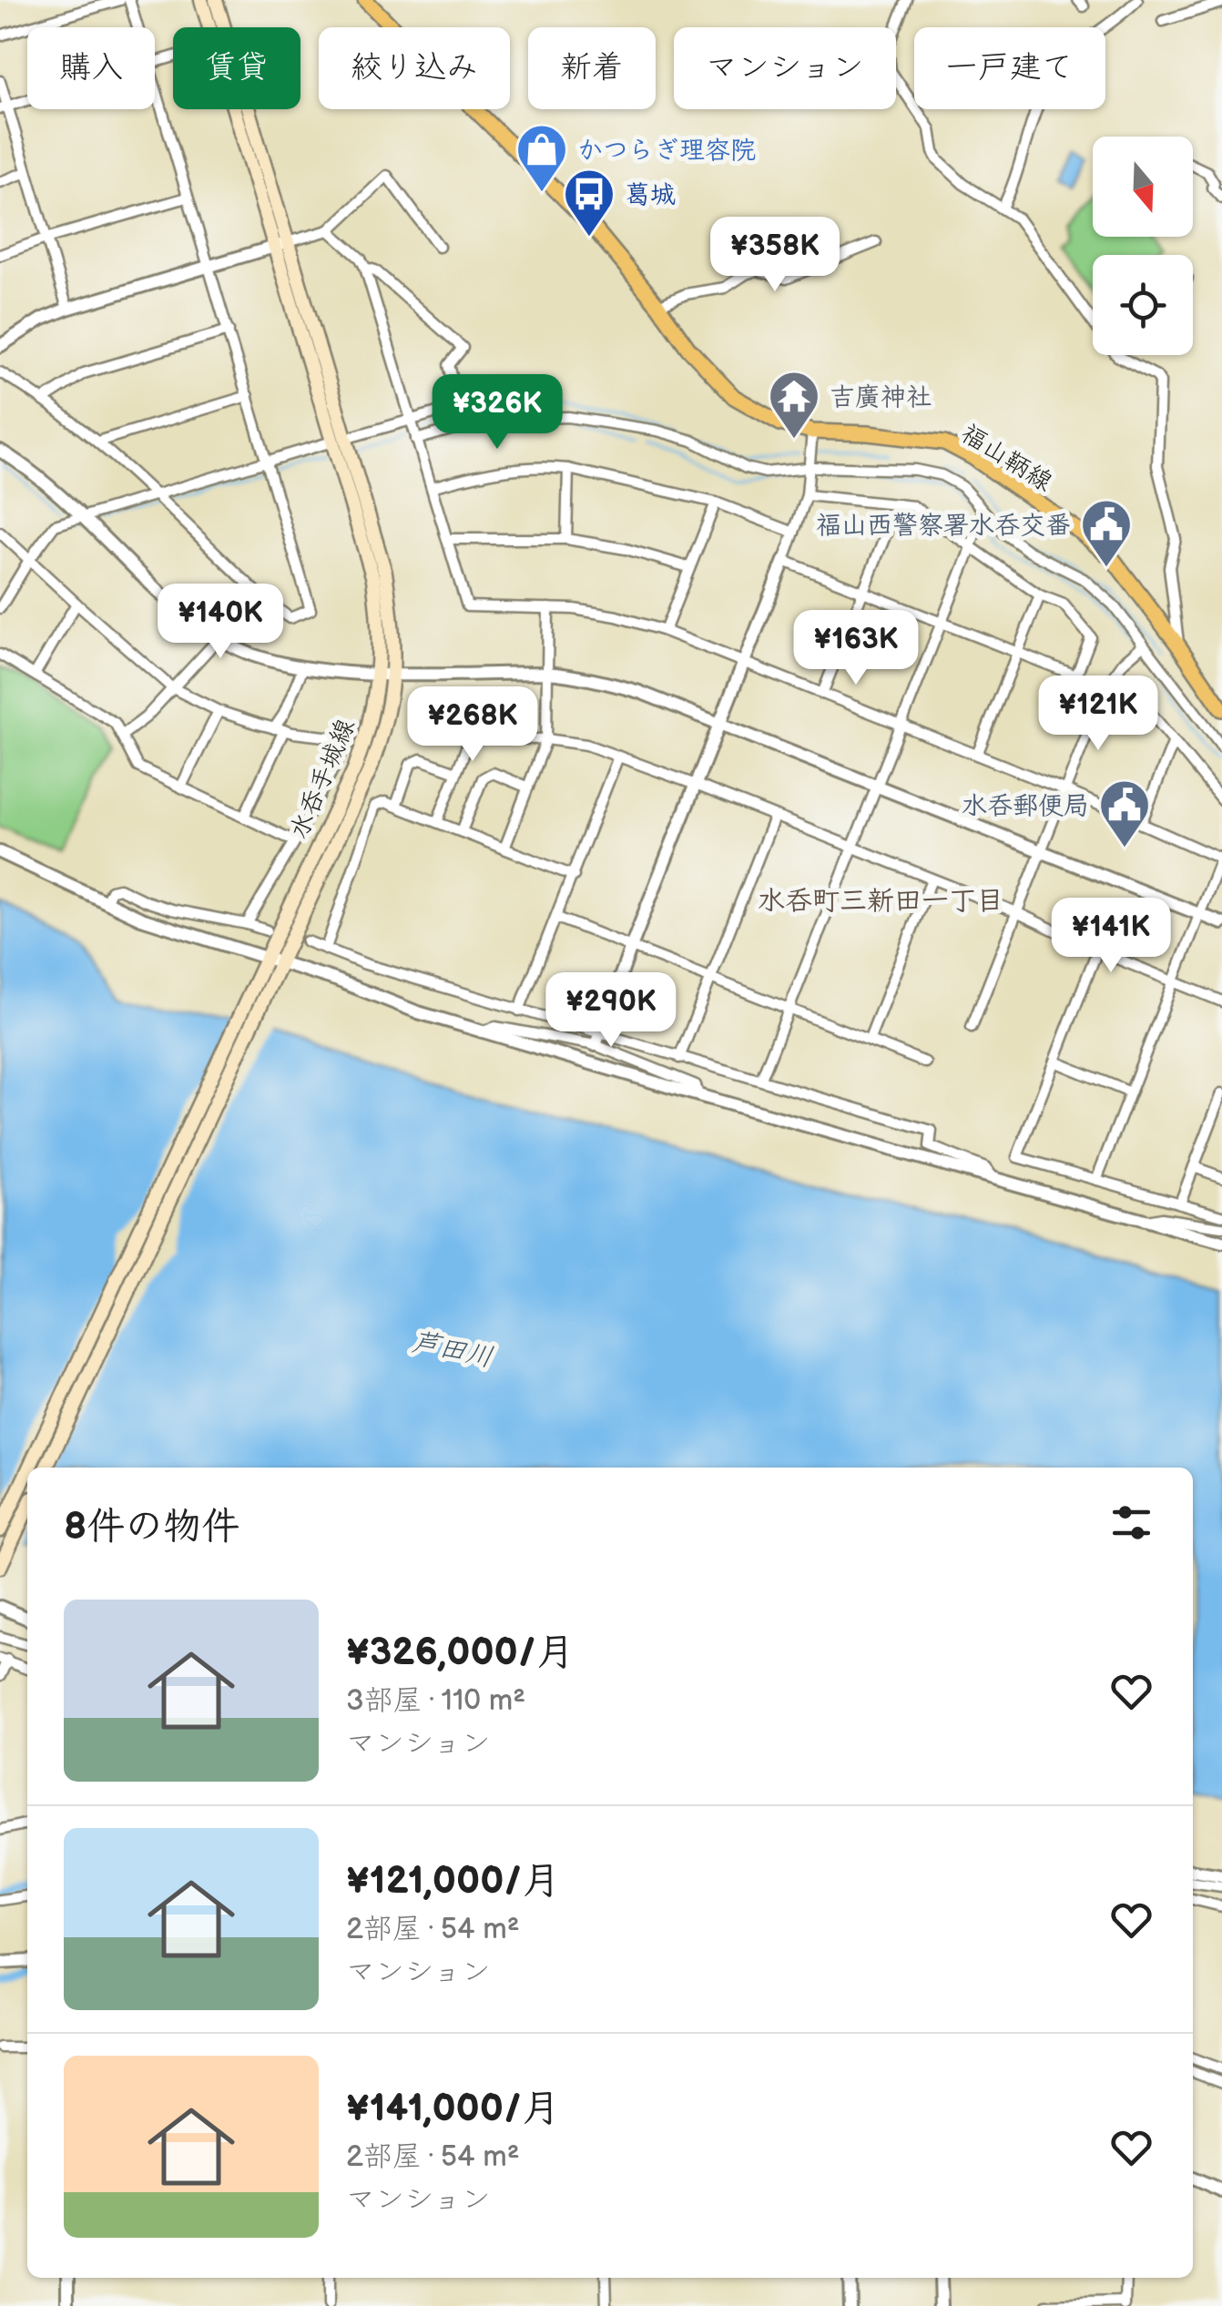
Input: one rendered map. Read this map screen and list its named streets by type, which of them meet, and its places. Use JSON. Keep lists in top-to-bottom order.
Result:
{
  "streets": {
    "main road": ["福山鞆線", "水呑手城線"]
  },
  "districts": ["水呑町三新田一丁目"],
  "water": ["芦田川"],
  "places": {
    "shop": ["かつらぎ理容院"],
    "bus stop": ["葛城"],
    "temple": ["吉廣神社"],
    "public building": ["福山西警察署水呑交番", "水呑郵便局"]
  },
  "north": "bottom",
  "page": {
    "chip": [
      "購入",
      "賃貸",
      "絞り込み",
      "新着",
      "マンション",
      "一戸建て"
    ],
    "price": [
      "¥358K",
      "¥326K",
      "¥140K",
      "¥163K",
      "¥121K",
      "¥268K",
      "¥141K",
      "¥290K"
    ],
    "heading": "8件の物件",
    "list": [
      {
        "name": "¥326,000/月",
        "note": "3部屋 · 110 m² · マンション"
      },
      {
        "name": "¥121,000/月",
        "note": "2部屋 · 54 m² · マンション"
      },
      {
        "name": "¥141,000/月",
        "note": "2部屋 · 54 m² · マンション"
      }
    ]
  }
}
